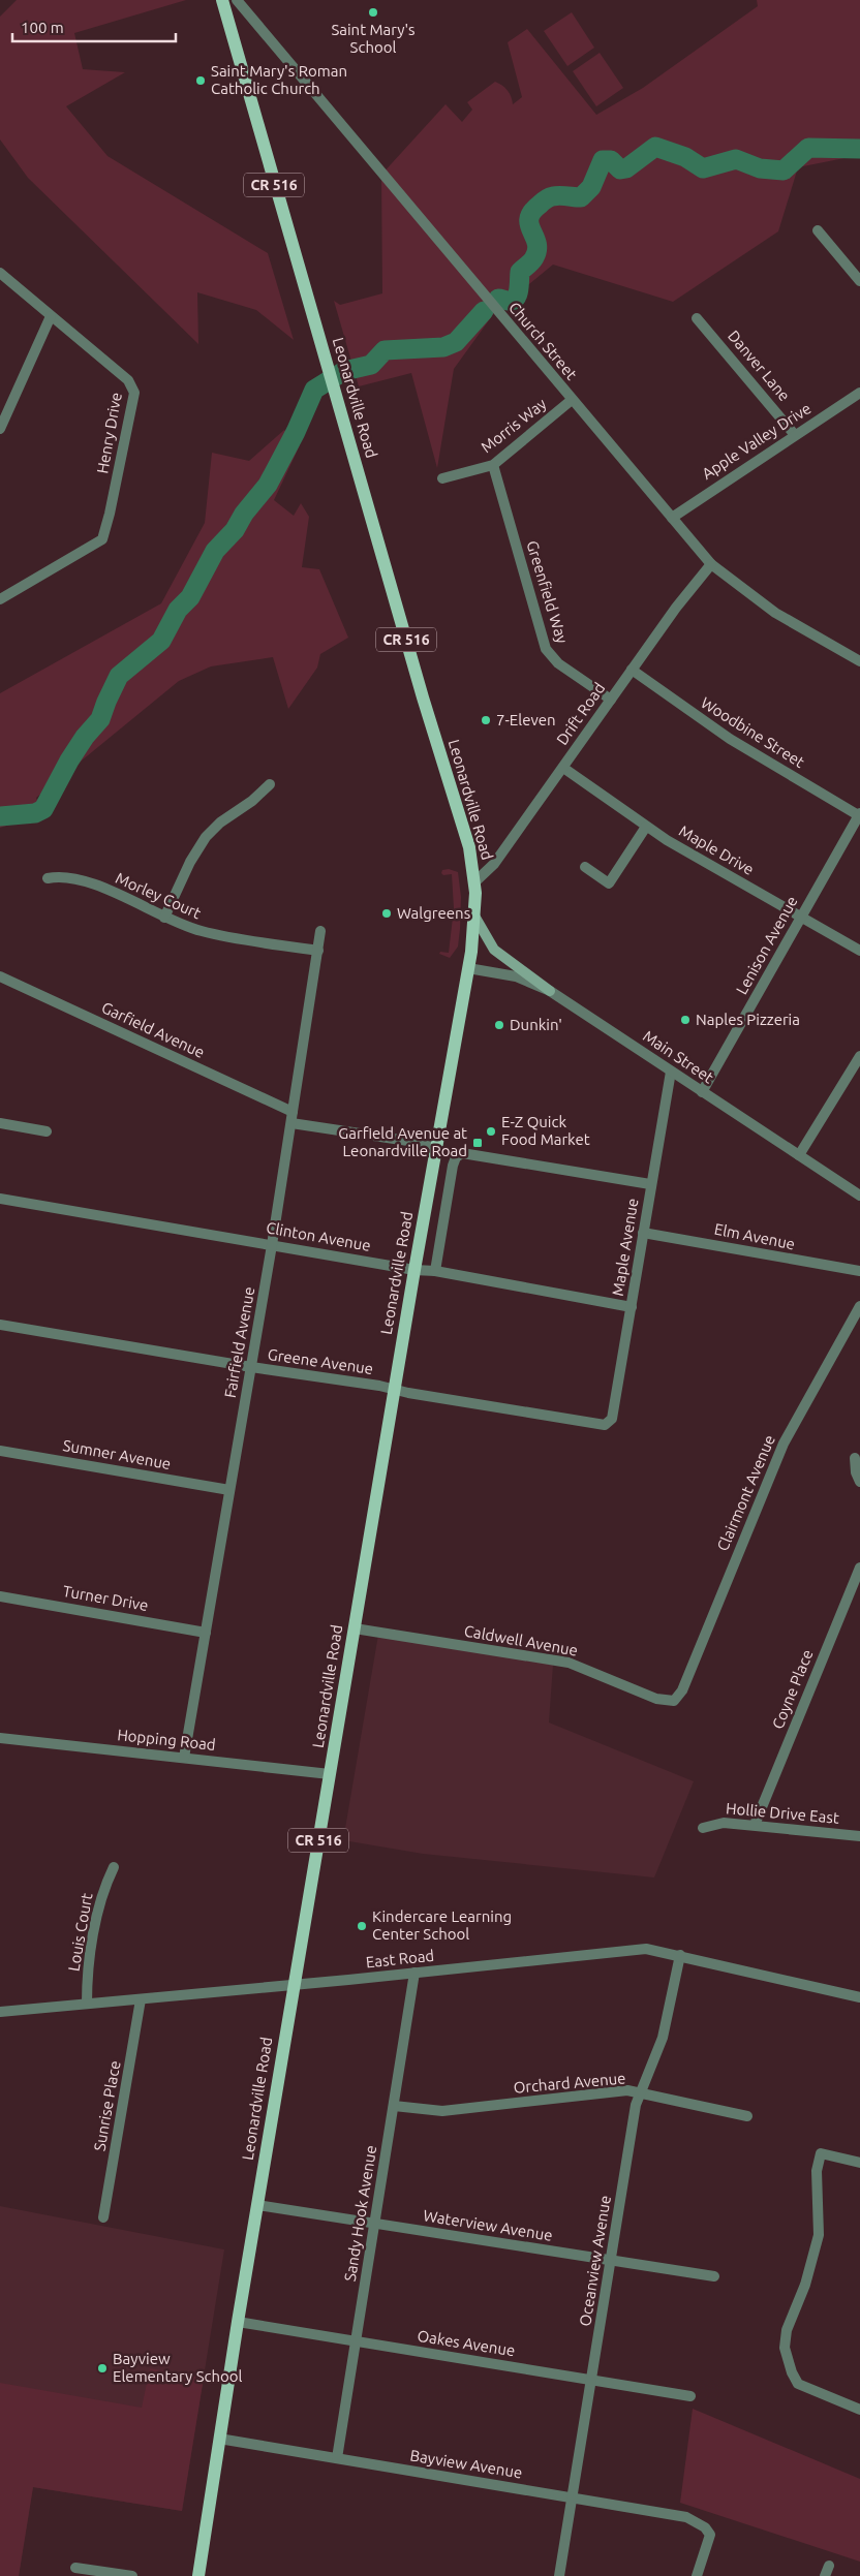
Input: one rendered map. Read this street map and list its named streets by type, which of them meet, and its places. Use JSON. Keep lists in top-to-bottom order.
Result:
{
  "streets": {
    "main road": ["CR 516", "Leonardville Road"],
    "street": [
      "Church Street",
      "Danver Lane",
      "Morris Way",
      "Henry Drive",
      "Apple Valley Drive",
      "Greenfield Way",
      "Drift Road",
      "Woodbine Street",
      "Maple Drive",
      "Morley Court",
      "Lenison Avenue",
      "Garfield Avenue",
      "Main Street",
      "Clinton Avenue",
      "Elm Avenue",
      "Maple Avenue",
      "Fairfield Avenue",
      "Greene Avenue",
      "Sumner Avenue",
      "Clairmont Avenue",
      "Turner Drive",
      "Caldwell Avenue",
      "Coyne Place",
      "Hopping Road",
      "Hollie Drive East",
      "Louis Court",
      "East Road",
      "Orchard Avenue",
      "Sunrise Place",
      "Sandy Hook Avenue",
      "Waterview Avenue",
      "Oceanview Avenue",
      "Oakes Avenue",
      "Bayview Avenue"
    ]
  },
  "crossings": [
    ["Church Street", "Morris Way"],
    ["Church Street", "Apple Valley Drive"],
    ["Church Street", "Drift Road"],
    ["Danver Lane", "Apple Valley Drive"],
    ["Leonardville Road", "Drift Road"],
    ["Leonardville Road", "Main Street"],
    ["Leonardville Road", "Clinton Avenue"],
    ["Leonardville Road", "Greene Avenue"],
    ["Leonardville Road", "Caldwell Avenue"],
    ["Leonardville Road", "Hopping Road"],
    ["Leonardville Road", "East Road"],
    ["Leonardville Road", "Waterview Avenue"],
    ["Leonardville Road", "Oakes Avenue"],
    ["Leonardville Road", "Bayview Avenue"],
    ["Morris Way", "Greenfield Way"],
    ["Greenfield Way", "Drift Road"],
    ["Drift Road", "Woodbine Street"],
    ["Drift Road", "Maple Drive"],
    ["Woodbine Street", "Lenison Avenue"],
    ["Maple Drive", "Lenison Avenue"],
    ["Morley Court", "Fairfield Avenue"],
    ["Lenison Avenue", "Main Street"],
    ["Garfield Avenue", "Fairfield Avenue"],
    ["Main Street", "Maple Avenue"],
    ["Clinton Avenue", "Maple Avenue"],
    ["Clinton Avenue", "Fairfield Avenue"],
    ["Elm Avenue", "Maple Avenue"],
    ["Maple Avenue", "Greene Avenue"],
    ["Fairfield Avenue", "Greene Avenue"],
    ["Fairfield Avenue", "Sumner Avenue"],
    ["Fairfield Avenue", "Turner Drive"],
    ["Fairfield Avenue", "Hopping Road"],
    ["Clairmont Avenue", "Caldwell Avenue"],
    ["Coyne Place", "Hollie Drive East"],
    ["Louis Court", "East Road"],
    ["East Road", "Sunrise Place"],
    ["East Road", "Sandy Hook Avenue"],
    ["East Road", "Oceanview Avenue"],
    ["Orchard Avenue", "Sandy Hook Avenue"],
    ["Orchard Avenue", "Oceanview Avenue"],
    ["Sandy Hook Avenue", "Waterview Avenue"],
    ["Sandy Hook Avenue", "Oakes Avenue"],
    ["Sandy Hook Avenue", "Bayview Avenue"],
    ["Waterview Avenue", "Oceanview Avenue"],
    ["Oceanview Avenue", "Oakes Avenue"],
    ["Oceanview Avenue", "Bayview Avenue"]
  ],
  "places": {
    "other": [
      "Saint Mary's School",
      "Saint Mary's Roman Catholic Church",
      "7-Eleven",
      "Walgreens",
      "Naples Pizzeria",
      "Dunkin'",
      "E-Z Quick Food Market",
      "Kindercare Learning Center School",
      "Bayview Elementary School"
    ],
    "transit": ["Garfield Avenue at Leonardville Road"]
  },
  "scale_bar": "100 m"
}
